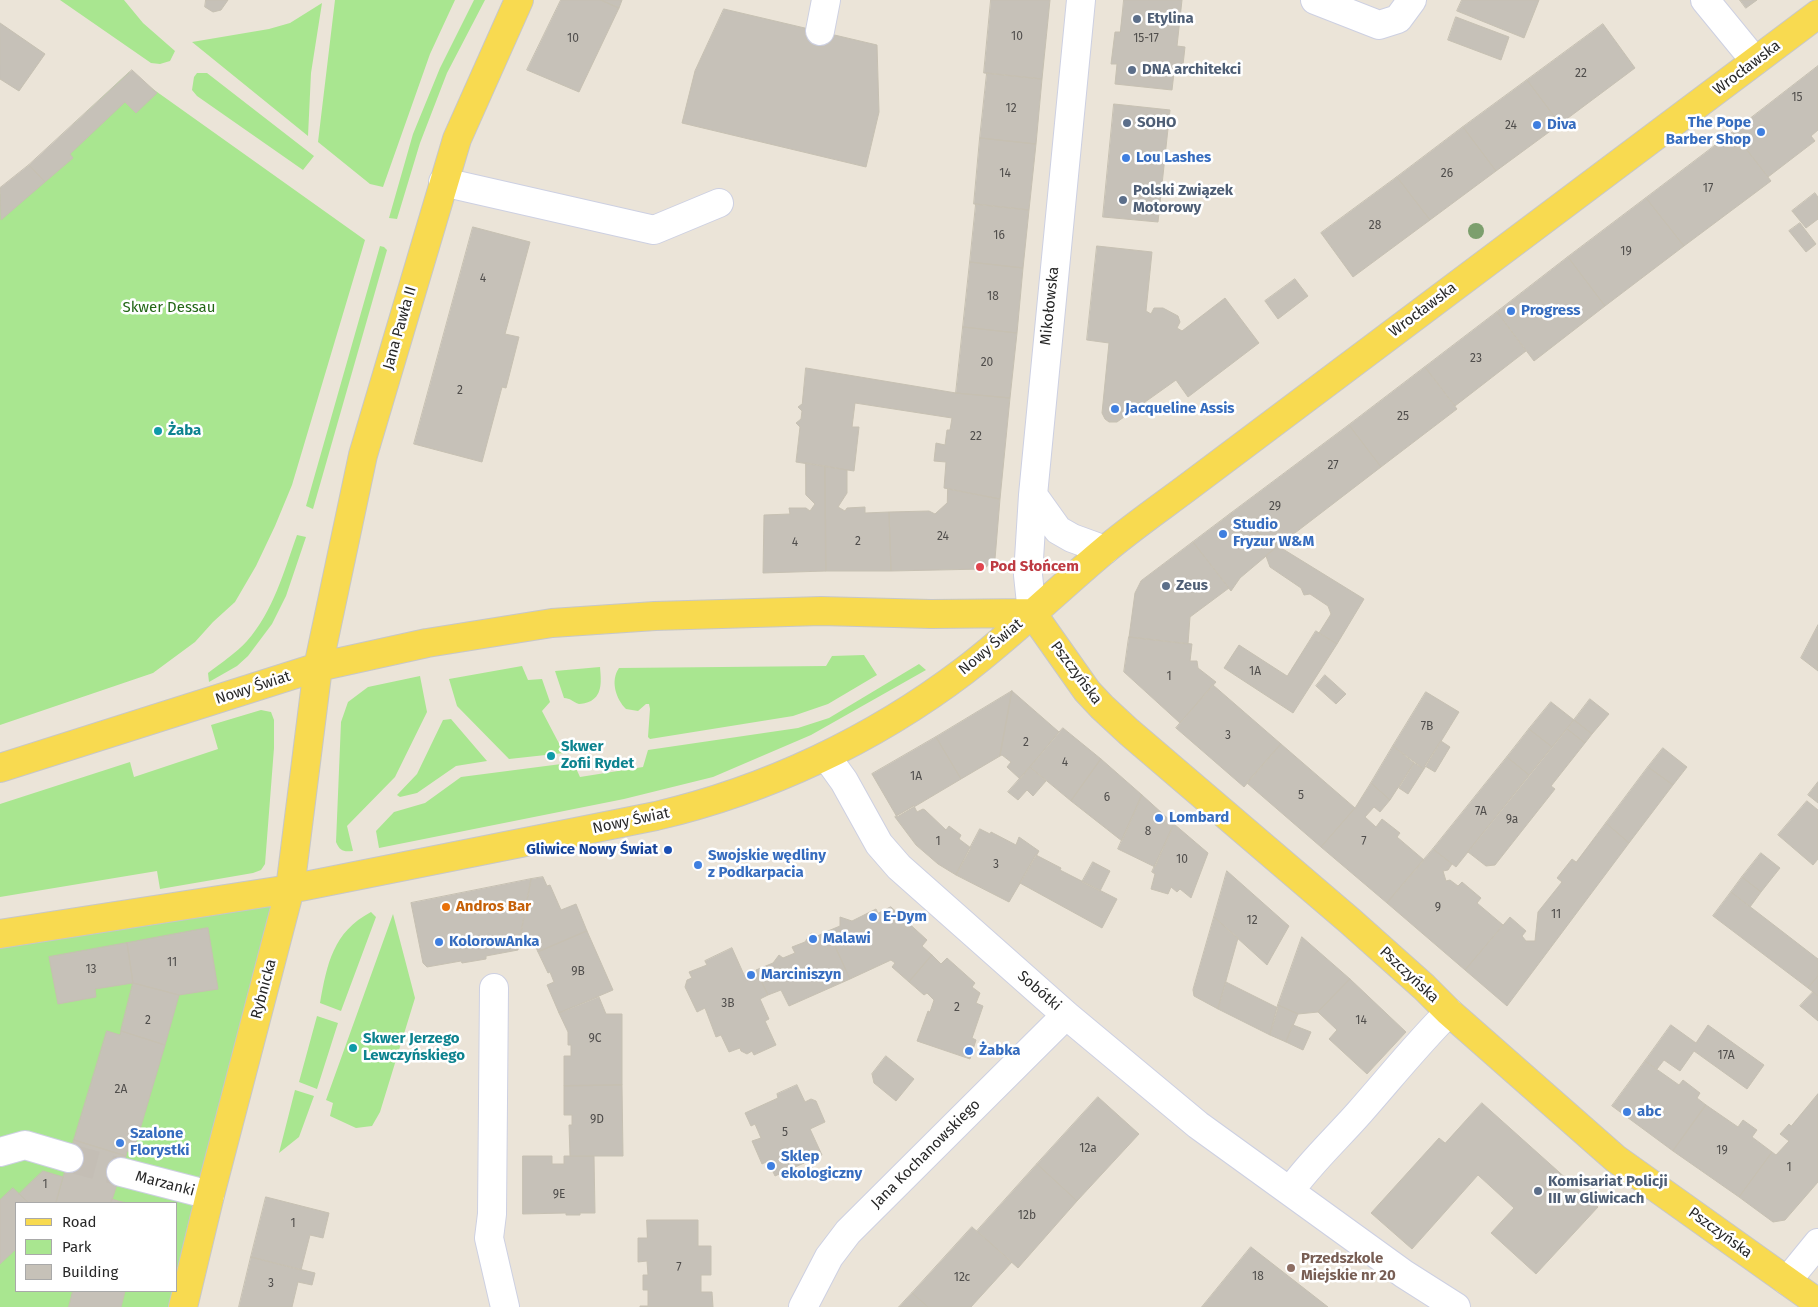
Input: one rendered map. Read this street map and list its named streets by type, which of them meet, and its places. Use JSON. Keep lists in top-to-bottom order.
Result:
{
  "streets": {
    "main road": [
      "Wrocławska",
      "Jana Pawła II",
      "Nowy Świat",
      "Pszczyńska",
      "Rybnicka"
    ],
    "street": [
      "Mikołowska",
      "Sobótki",
      "Jana Kochanowskiego",
      "Marzanki"
    ]
  },
  "crossings": [
    ["Wrocławska", "Mikołowska"],
    ["Wrocławska", "Nowy Świat"],
    ["Wrocławska", "Pszczyńska"],
    ["Mikołowska", "Nowy Świat"],
    ["Mikołowska", "Pszczyńska"],
    ["Jana Pawła II", "Nowy Świat"],
    ["Jana Pawła II", "Rybnicka"],
    ["Nowy Świat", "Pszczyńska"],
    ["Nowy Świat", "Rybnicka"],
    ["Nowy Świat", "Sobótki"],
    ["Rybnicka", "Marzanki"],
    ["Sobótki", "Jana Kochanowskiego"]
  ],
  "parks": ["Skwer Dessau"],
  "places": [
    "Etylina",
    "DNA architekci",
    "SOHO",
    "Diva",
    "The Pope Barber Shop",
    "Lou Lashes",
    "Polski Związek Motorowy",
    "Progress",
    "Jacqueline Assis",
    "Żaba",
    "Studio Fryzur W&M",
    "Pod Słońcem",
    "Zeus",
    "Skwer Zofii Rydet",
    "Lombard",
    "Gliwice Nowy Świat",
    "Swojskie wędliny z Podkarpacia",
    "Andros Bar",
    "E-Dym",
    "Malawi",
    "KolorowAnka",
    "Marciniszyn",
    "Skwer Jerzego Lewczyńskiego",
    "Żabka",
    "abc",
    "Szalone Florystki",
    "Sklep ekologiczny",
    "Komisariat Policji III w Gliwicach",
    "Przedszkole Miejskie nr 20"
  ],
  "house_numbers": [
    "10",
    "10",
    "15-17",
    "22",
    "15",
    "12",
    "24",
    "14",
    "26",
    "17",
    "28",
    "16",
    "19",
    "4",
    "18",
    "23",
    "20",
    "2",
    "25",
    "22",
    "27",
    "29",
    "24",
    "2",
    "4",
    "1A",
    "1",
    "7B",
    "3",
    "2",
    "4",
    "1A",
    "5",
    "6",
    "7A",
    "9a",
    "8",
    "1",
    "7",
    "10",
    "3",
    "9",
    "11",
    "12",
    "11",
    "13",
    "9B",
    "3B",
    "2",
    "2",
    "14",
    "9C",
    "17A",
    "2A",
    "9D",
    "5",
    "12a",
    "19",
    "1",
    "1",
    "9E",
    "12b",
    "1",
    "7",
    "18",
    "12c",
    "3"
  ],
  "legend": ["Road", "Park", "Building"]
}
